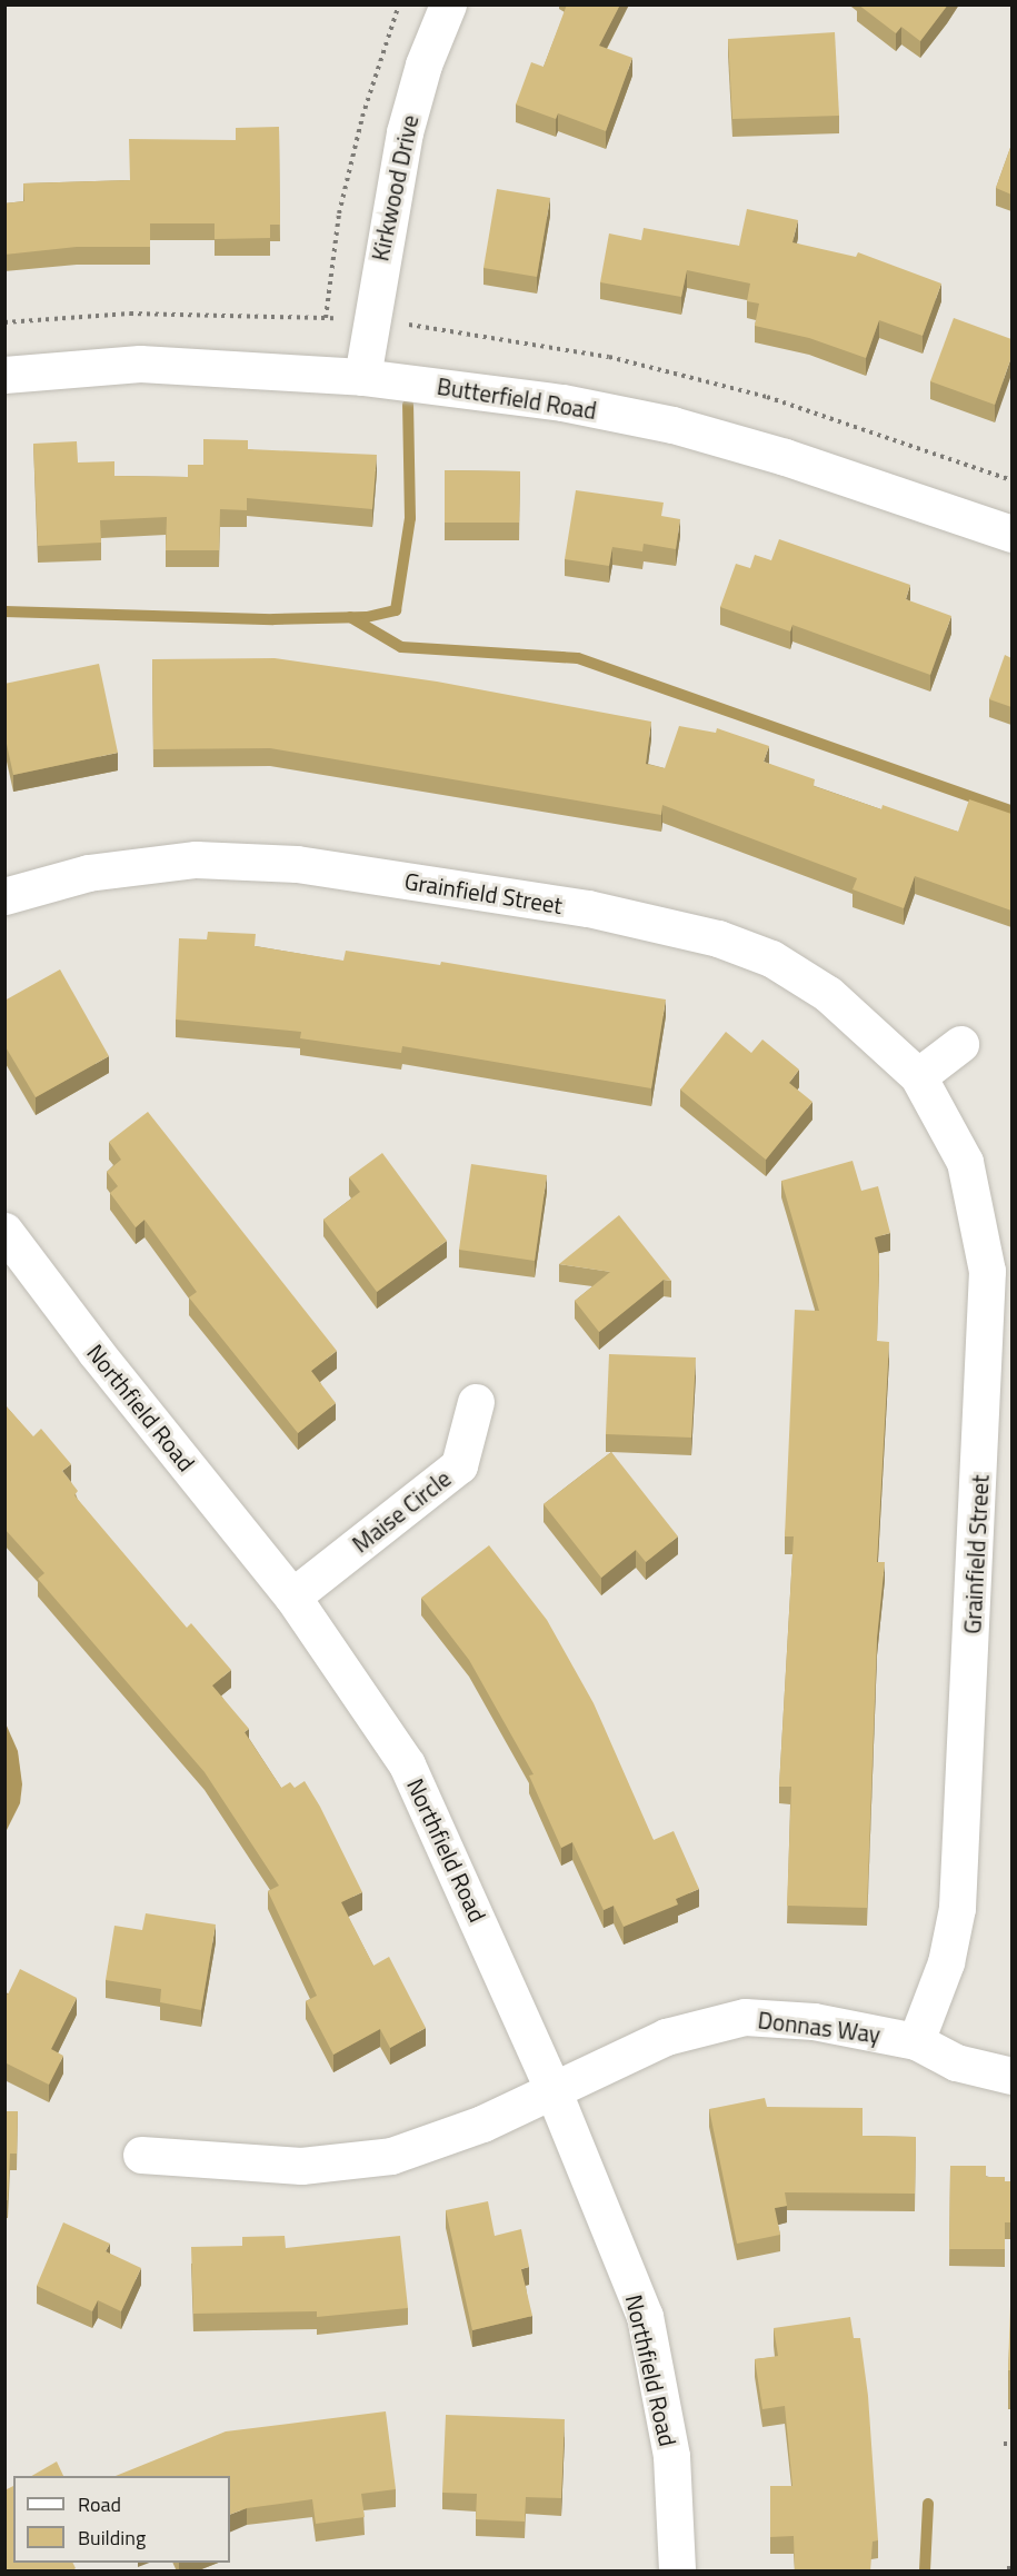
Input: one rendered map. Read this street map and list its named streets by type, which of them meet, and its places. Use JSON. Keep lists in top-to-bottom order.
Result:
{
  "streets": {
    "street": [
      "Kirkwood Drive",
      "Butterfield Road",
      "Grainfield Street",
      "Northfield Road",
      "Maise Circle",
      "Donnas Way"
    ]
  },
  "crossings": [
    ["Kirkwood Drive", "Butterfield Road"],
    ["Grainfield Street", "Donnas Way"],
    ["Northfield Road", "Maise Circle"],
    ["Northfield Road", "Donnas Way"]
  ],
  "legend": ["Road", "Building"]
}
